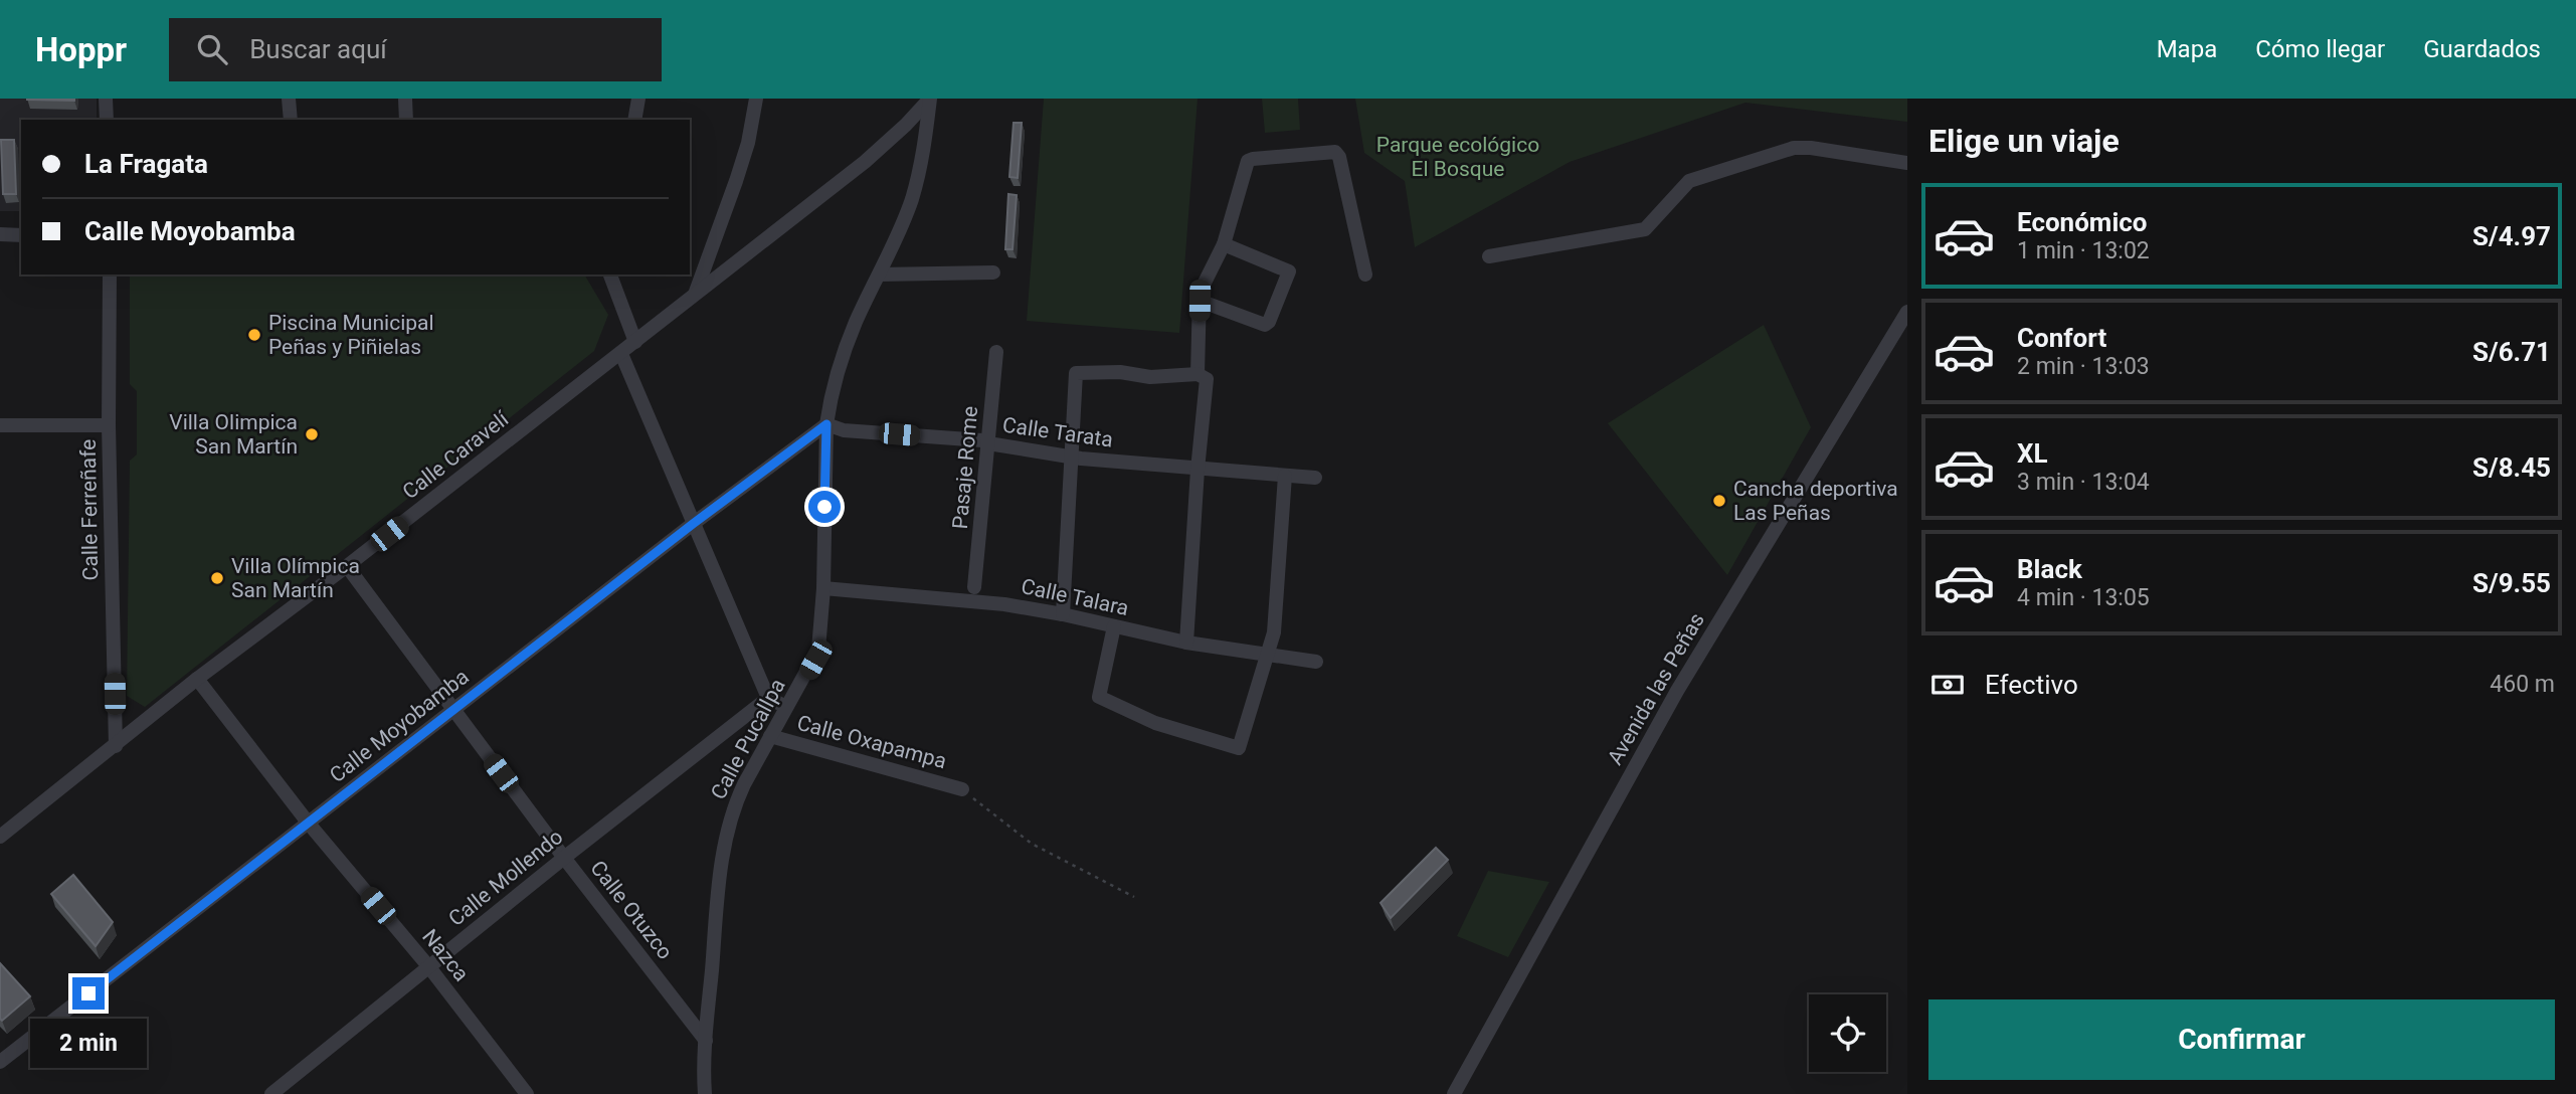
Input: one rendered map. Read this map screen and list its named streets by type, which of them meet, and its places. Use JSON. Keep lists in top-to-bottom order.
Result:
{
  "streets": {
    "street": [
      "Calle Tarata",
      "Calle Caravelí",
      "Pasaje Rome",
      "Calle Ferreñafe",
      "Calle Talara",
      "Avenida las Peñas",
      "Calle Moyobamba",
      "Calle Pucallpa",
      "Calle Oxapampa",
      "Calle Mollendo",
      "Calle Otuzco",
      "Nazca"
    ]
  },
  "crossings": [
    ["Calle Tarata", "Pasaje Rome"],
    ["Calle Tarata", "Calle Moyobamba"],
    ["Calle Tarata", "Calle Pucallpa"],
    ["Calle Caravelí", "Calle Ferreñafe"],
    ["Calle Caravelí", "Calle Pucallpa"],
    ["Calle Caravelí", "Calle Otuzco"],
    ["Calle Caravelí", "Nazca"],
    ["Calle Talara", "Calle Pucallpa"],
    ["Calle Moyobamba", "Calle Pucallpa"],
    ["Calle Moyobamba", "Calle Otuzco"],
    ["Calle Moyobamba", "Nazca"],
    ["Calle Pucallpa", "Calle Oxapampa"],
    ["Calle Pucallpa", "Calle Otuzco"],
    ["Calle Oxapampa", "Calle Mollendo"],
    ["Calle Mollendo", "Calle Otuzco"],
    ["Calle Mollendo", "Nazca"]
  ],
  "parks": ["Parque ecológico El Bosque"],
  "places": [
    "Piscina Municipal Peñas y Piñielas",
    "Villa Olimpica San Martín",
    "Cancha deportiva Las Peñas",
    "Villa Olímpica San Martín"
  ],
  "page": {
    "header": "Hoppr",
    "search": "Buscar aquí",
    "nav": ["Mapa", "Cómo llegar", "Guardados"],
    "heading": "Elige un viaje",
    "banner": ["La Fragata", "Calle Moyobamba"],
    "list": [
      {
        "name": "Económico",
        "note": "1 min · 13:02",
        "value": "S/4.97"
      },
      {
        "name": "Confort",
        "note": "2 min · 13:03",
        "value": "S/6.71"
      },
      {
        "name": "XL",
        "note": "3 min · 13:04",
        "value": "S/8.45"
      },
      {
        "name": "Black",
        "note": "4 min · 13:05",
        "value": "S/9.55"
      }
    ],
    "pay": ["Efectivo", "460 m"],
    "buttons": "Confirmar",
    "bubble": "2 min"
  }
}
